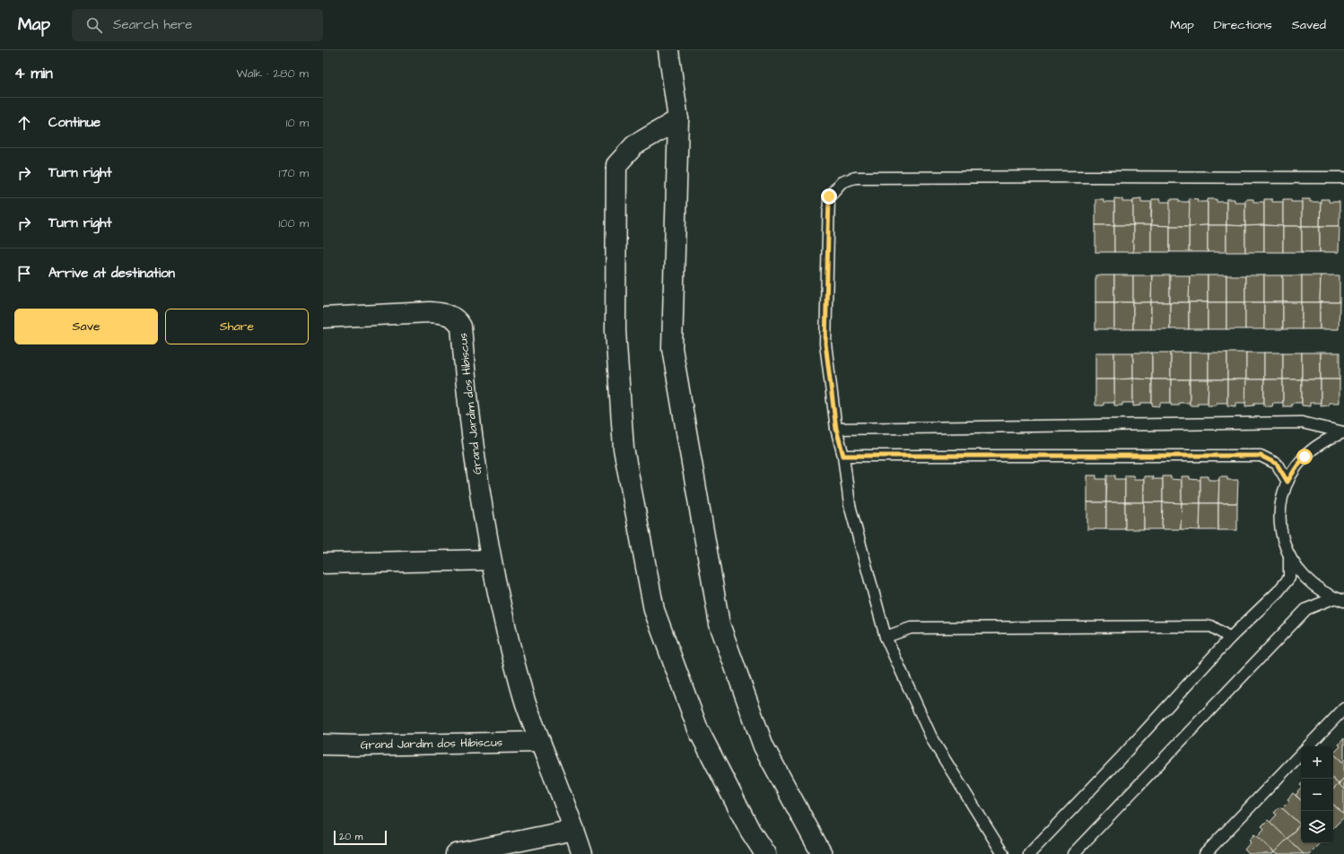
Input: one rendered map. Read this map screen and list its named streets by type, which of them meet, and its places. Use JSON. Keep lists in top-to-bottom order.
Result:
{
  "streets": {
    "street": ["Grand Jardim dos Hibiscus"]
  },
  "scale_bar": "20 m",
  "page": {
    "header": "Map",
    "search": "Search here",
    "nav": ["Map", "Directions", "Saved"],
    "heading": ["4 min", "Walk · 280 m"],
    "list": [
      ["Continue", "10 m"],
      ["Turn right", "170 m"],
      ["Turn right", "100 m"],
      "Arrive at destination"
    ],
    "buttons": ["Save", "Share"],
    "map_buttons": ["+", "−"],
    "scale": "20 m"
  }
}
